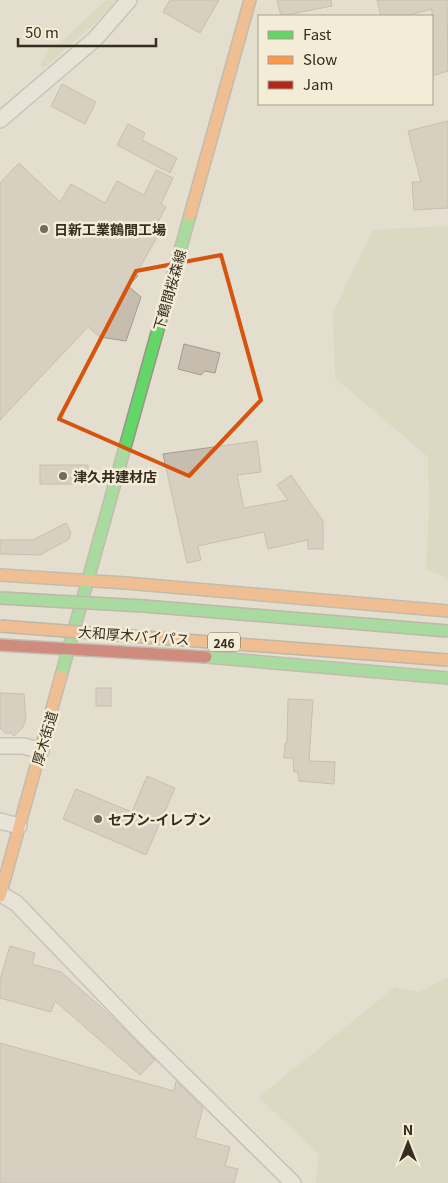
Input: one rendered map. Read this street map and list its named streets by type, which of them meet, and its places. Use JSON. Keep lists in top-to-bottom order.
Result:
{
  "streets": {
    "main road": [
      "下鶴間桜森線",
      "大和厚木バイパス",
      "246",
      "厚木街道"
    ]
  },
  "crossings": [
    ["下鶴間桜森線", "厚木街道"],
    ["246", "厚木街道"]
  ],
  "places": ["日新工業鶴間工場", "津久井建材店", "セブン-イレブン"],
  "legend": ["Fast", "Slow", "Jam"],
  "scale_bar": "50 m",
  "north": "top"
}
